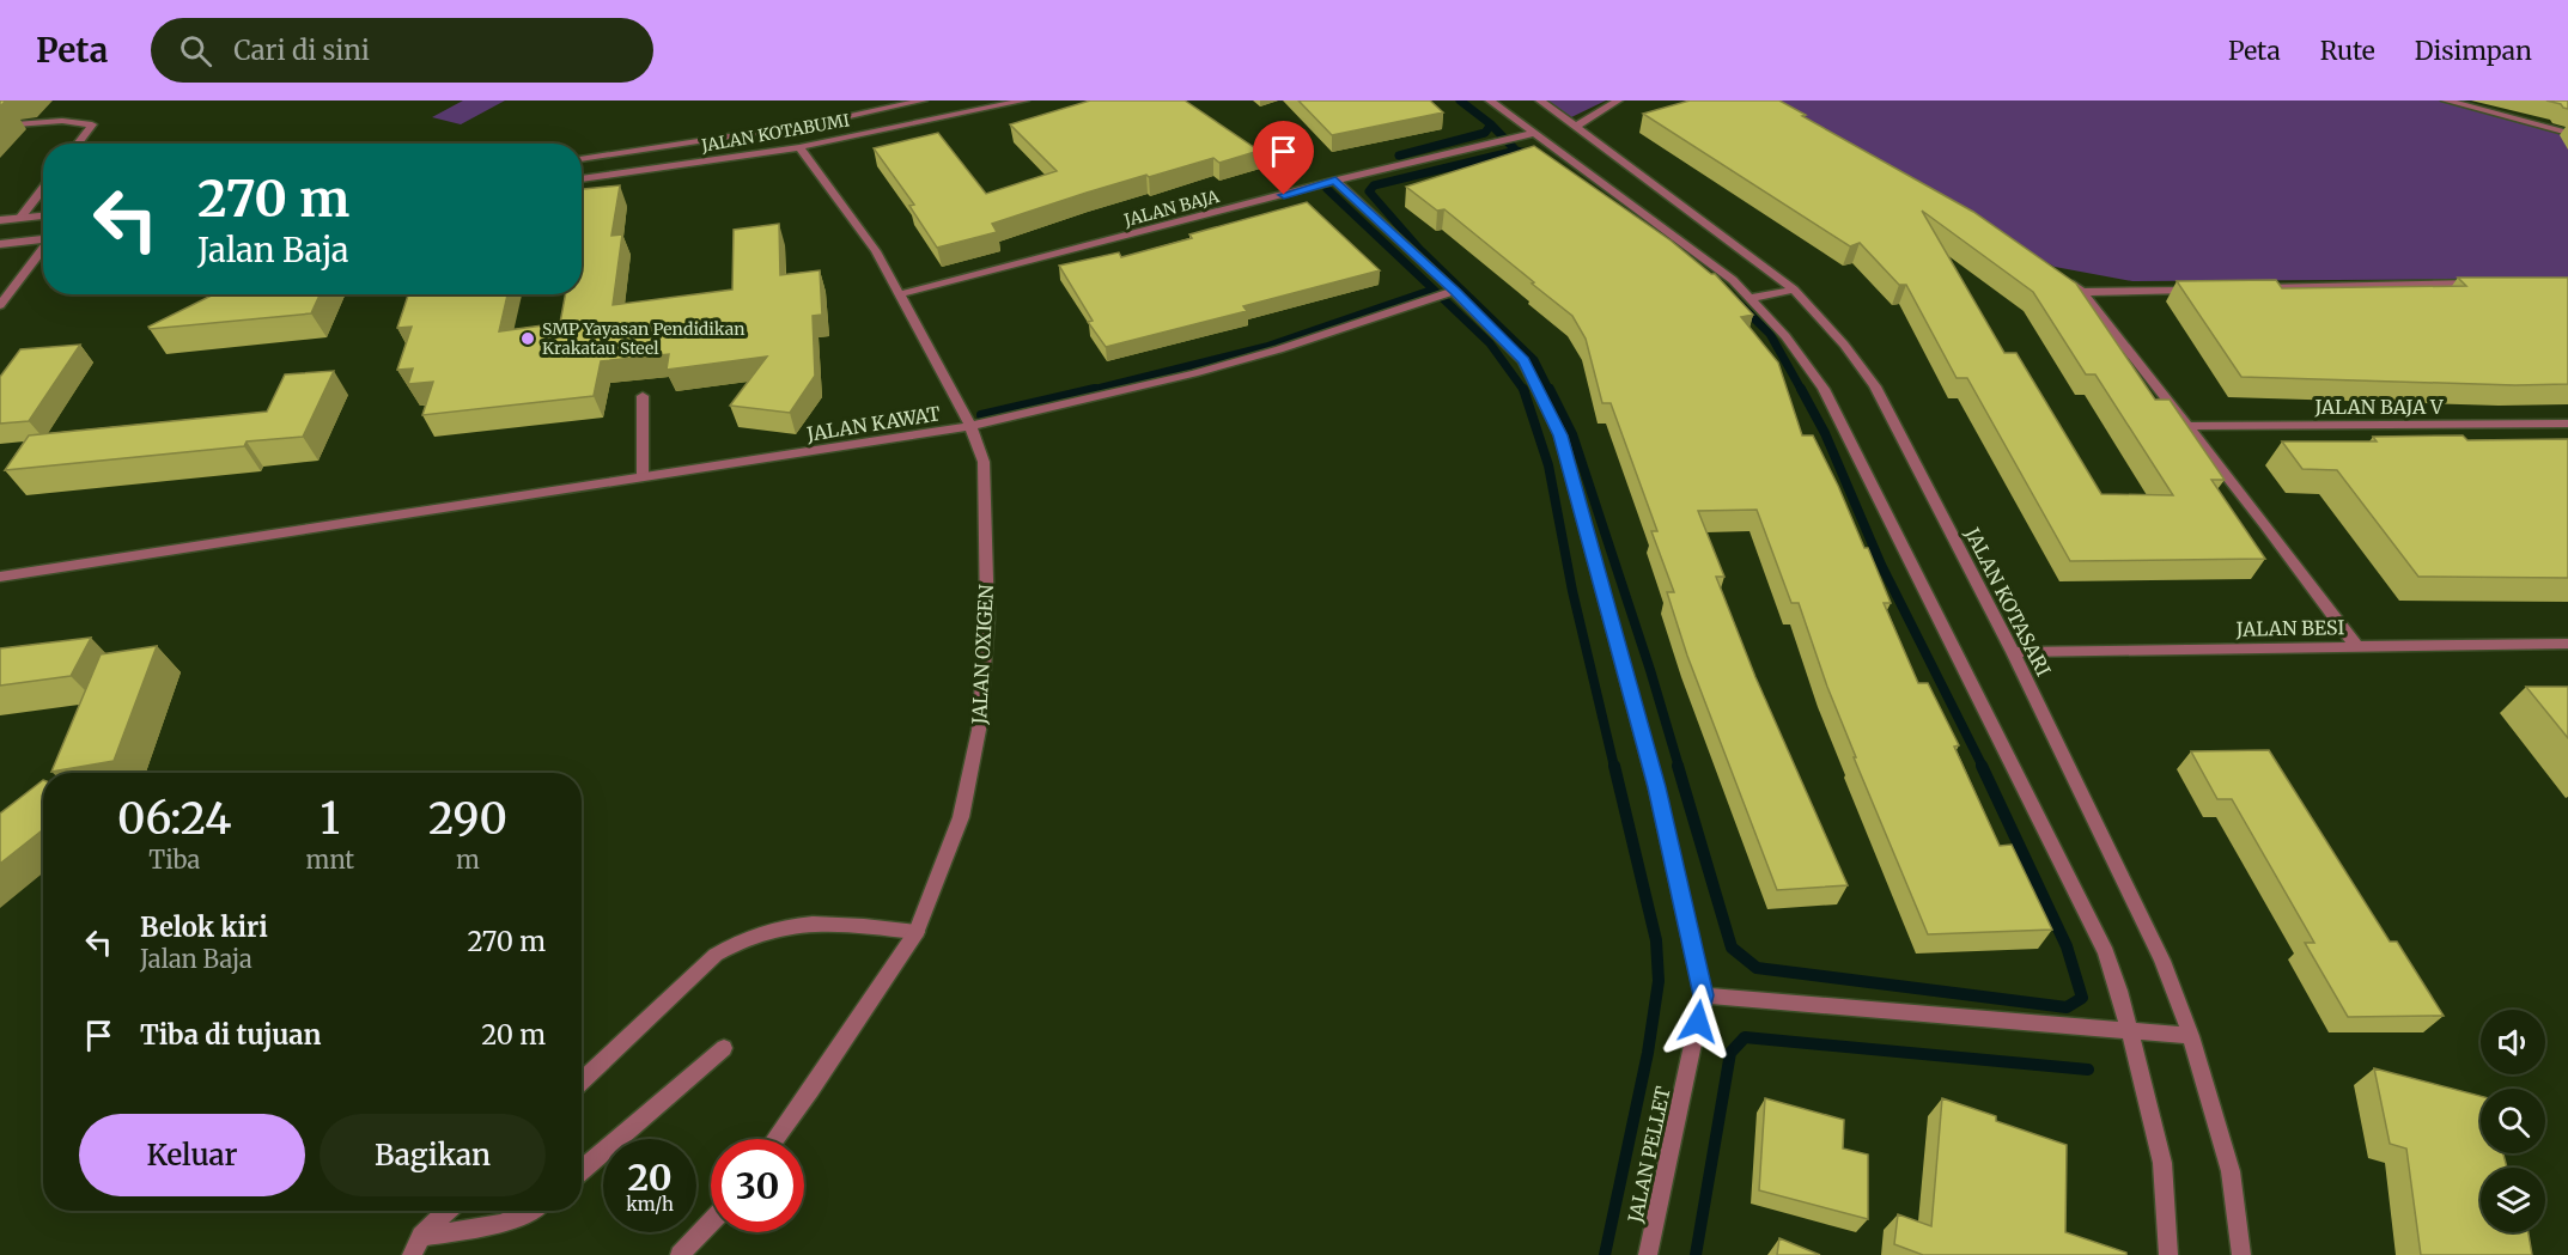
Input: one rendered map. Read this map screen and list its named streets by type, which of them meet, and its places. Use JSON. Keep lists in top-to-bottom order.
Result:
{
  "streets": {
    "street": [
      "JALAN KOTABUMI",
      "JALAN BAJA",
      "JALAN BAJA V",
      "JALAN KAWAT",
      "JALAN KOTASARI",
      "JALAN BESI",
      "JALAN OXIGEN",
      "JALAN PELLET"
    ]
  },
  "crossings": [
    ["JALAN KOTABUMI", "JALAN OXIGEN"],
    ["JALAN BAJA", "JALAN OXIGEN"],
    ["JALAN BAJA", "JALAN PELLET"],
    ["JALAN KAWAT", "JALAN OXIGEN"],
    ["JALAN KAWAT", "JALAN PELLET"],
    ["JALAN KOTASARI", "JALAN BESI"]
  ],
  "places": ["SMP Yayasan Pendidikan Krakatau Steel"],
  "page": {
    "header": "Peta",
    "search": "Cari di sini",
    "nav": ["Peta", "Rute", "Disimpan"],
    "turn": ["270 m", "Jalan Baja"],
    "eta": [
      "06:24",
      "Tiba",
      "1",
      "mnt",
      "290",
      "m"
    ],
    "list": [
      {
        "name": "Belok kiri",
        "note": "Jalan Baja",
        "value": "270 m"
      },
      {
        "name": "Tiba di tujuan",
        "value": "20 m"
      }
    ],
    "buttons": ["Keluar", "Bagikan"],
    "speed": "20 km/h",
    "limit": "30"
  }
}
